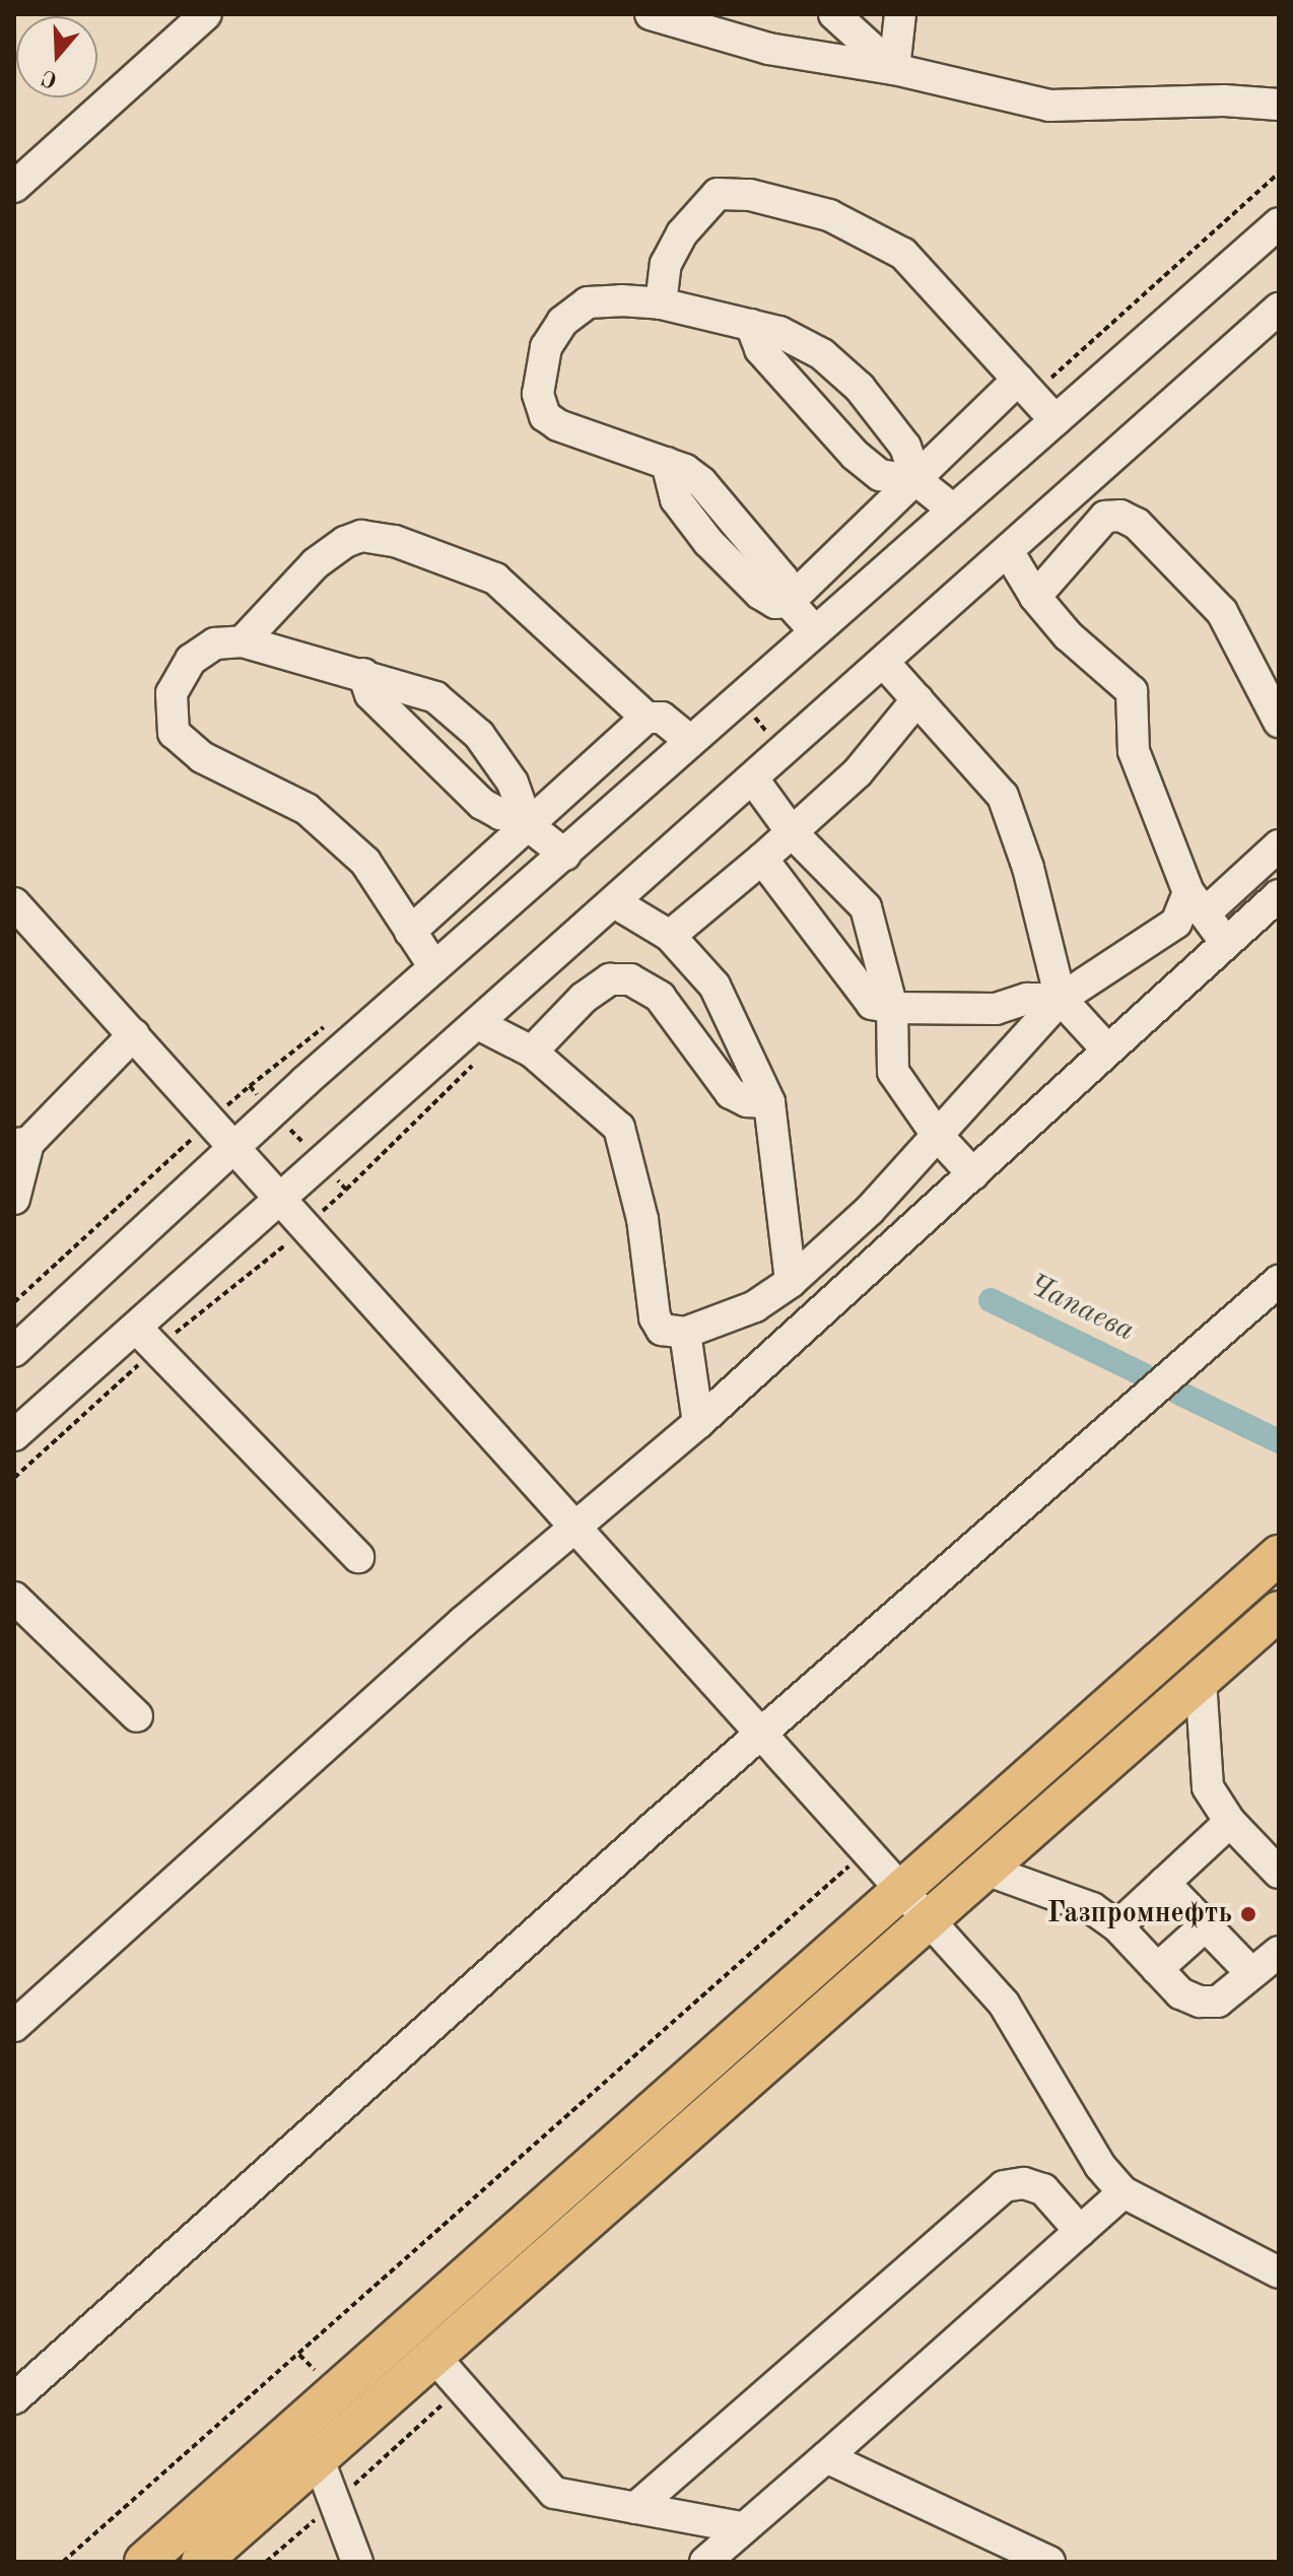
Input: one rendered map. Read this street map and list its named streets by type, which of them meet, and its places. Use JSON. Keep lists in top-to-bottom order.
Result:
{
  "water": ["Чапаева"],
  "places": ["Газпромнефть"],
  "north": "bottom"
}
